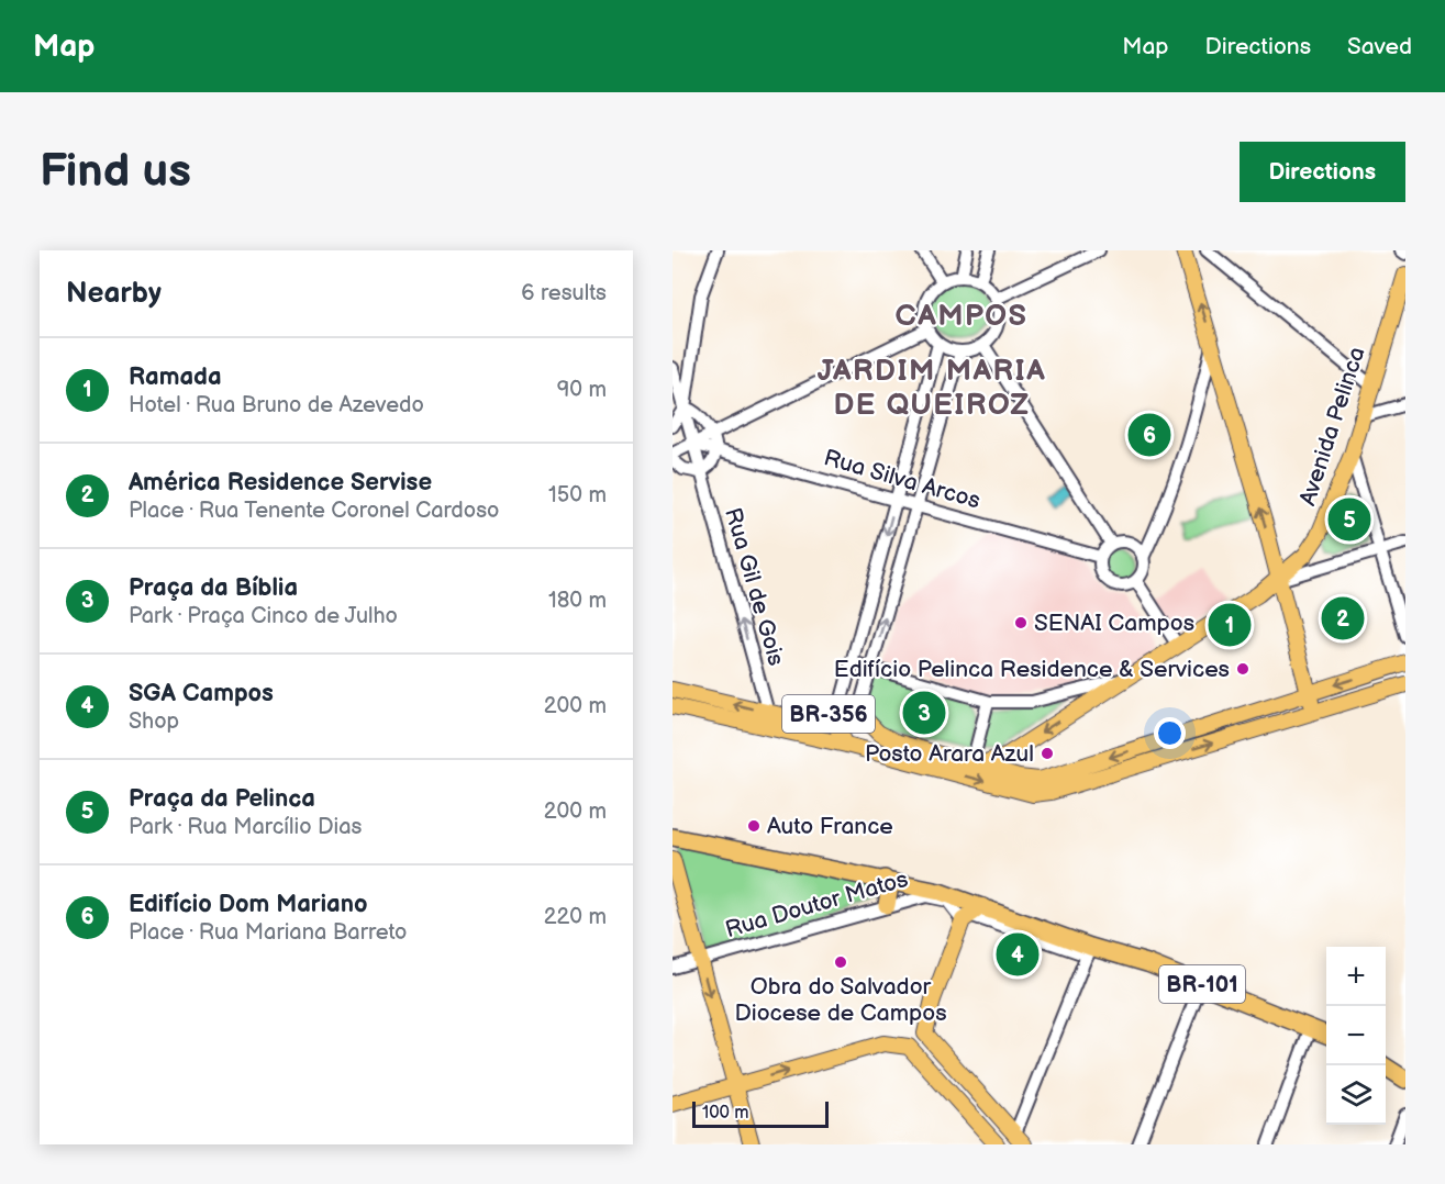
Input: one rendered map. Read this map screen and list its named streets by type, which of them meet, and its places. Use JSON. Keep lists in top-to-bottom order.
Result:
{
  "streets": {
    "highway": ["BR-101"],
    "main road": ["Avenida Pelinca", "BR-356"],
    "street": ["Rua Silva Arcos", "Rua Gil de Gois", "Rua Doutor Matos"]
  },
  "crossings": [
    ["Avenida Pelinca", "BR-356"],
    ["Rua Silva Arcos", "Rua Gil de Gois"],
    ["Rua Gil de Gois", "BR-356"],
    ["Rua Doutor Matos", "BR-101"]
  ],
  "one_way": ["Rua Gil de Gois"],
  "districts": ["CAMPOS", "JARDIM MARIA DE QUEIROZ"],
  "places": [
    "SENAI Campos",
    "Edifício Pelinca Residence & Services",
    "Posto Arara Azul",
    "Auto France",
    "Obra do Salvador Diocese de Campos"
  ],
  "scale_bar": "100 m",
  "page": {
    "header": "Map",
    "nav": ["Map", "Directions", "Saved"],
    "buttons": "Directions",
    "title": "Find us",
    "heading": ["Nearby", "6 results"],
    "list": [
      {
        "mark": "1",
        "name": "Ramada",
        "note": "Hotel · Rua Bruno de Azevedo",
        "value": "90 m"
      },
      {
        "mark": "2",
        "name": "América Residence Servise",
        "note": "Place · Rua Tenente Coronel Cardoso",
        "value": "150 m"
      },
      {
        "mark": "3",
        "name": "Praça da Bíblia",
        "note": "Park · Praça Cinco de Julho",
        "value": "180 m"
      },
      {
        "mark": "4",
        "name": "SGA Campos",
        "note": "Shop",
        "value": "200 m"
      },
      {
        "mark": "5",
        "name": "Praça da Pelinca",
        "note": "Park · Rua Marcílio Dias",
        "value": "200 m"
      },
      {
        "mark": "6",
        "name": "Edifício Dom Mariano",
        "note": "Place · Rua Mariana Barreto",
        "value": "220 m"
      }
    ],
    "pins": [
      "6",
      "5",
      "2",
      "1",
      "3",
      "4"
    ],
    "map_buttons": ["+", "−"],
    "scale": "100 m"
  }
}
